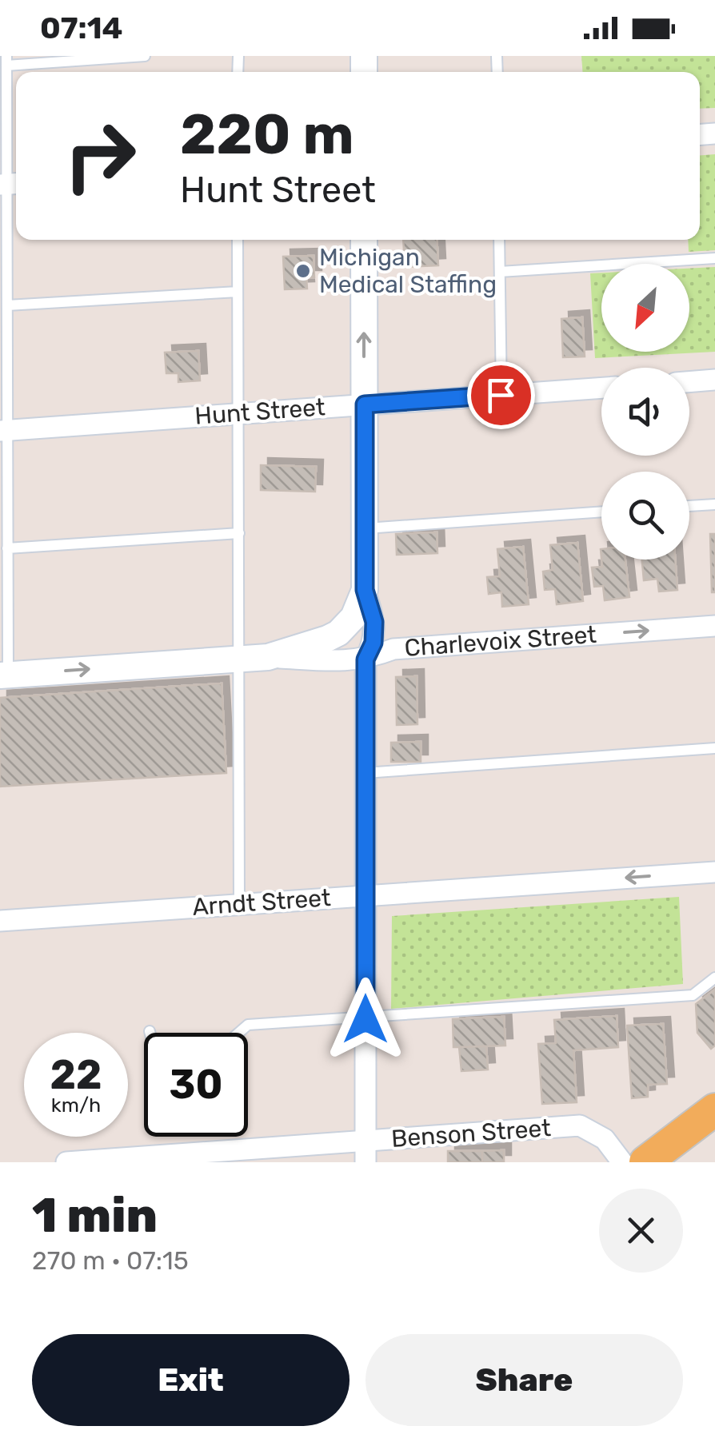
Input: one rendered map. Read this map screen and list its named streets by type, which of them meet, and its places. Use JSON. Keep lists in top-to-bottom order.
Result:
{
  "streets": {
    "street": [
      "Hunt Street",
      "Charlevoix Street",
      "Arndt Street",
      "Benson Street"
    ]
  },
  "one_way": ["Charlevoix Street", "Arndt Street"],
  "places": ["Michigan Medical Staffing"],
  "north": "bottom left",
  "page": {
    "status": "07:14",
    "turn": ["220 m", "Hunt Street"],
    "speed": "22 km/h",
    "limit": "30",
    "heading": ["1 min", "270 m · 07:15"],
    "buttons": ["Exit", "Share"]
  }
}
